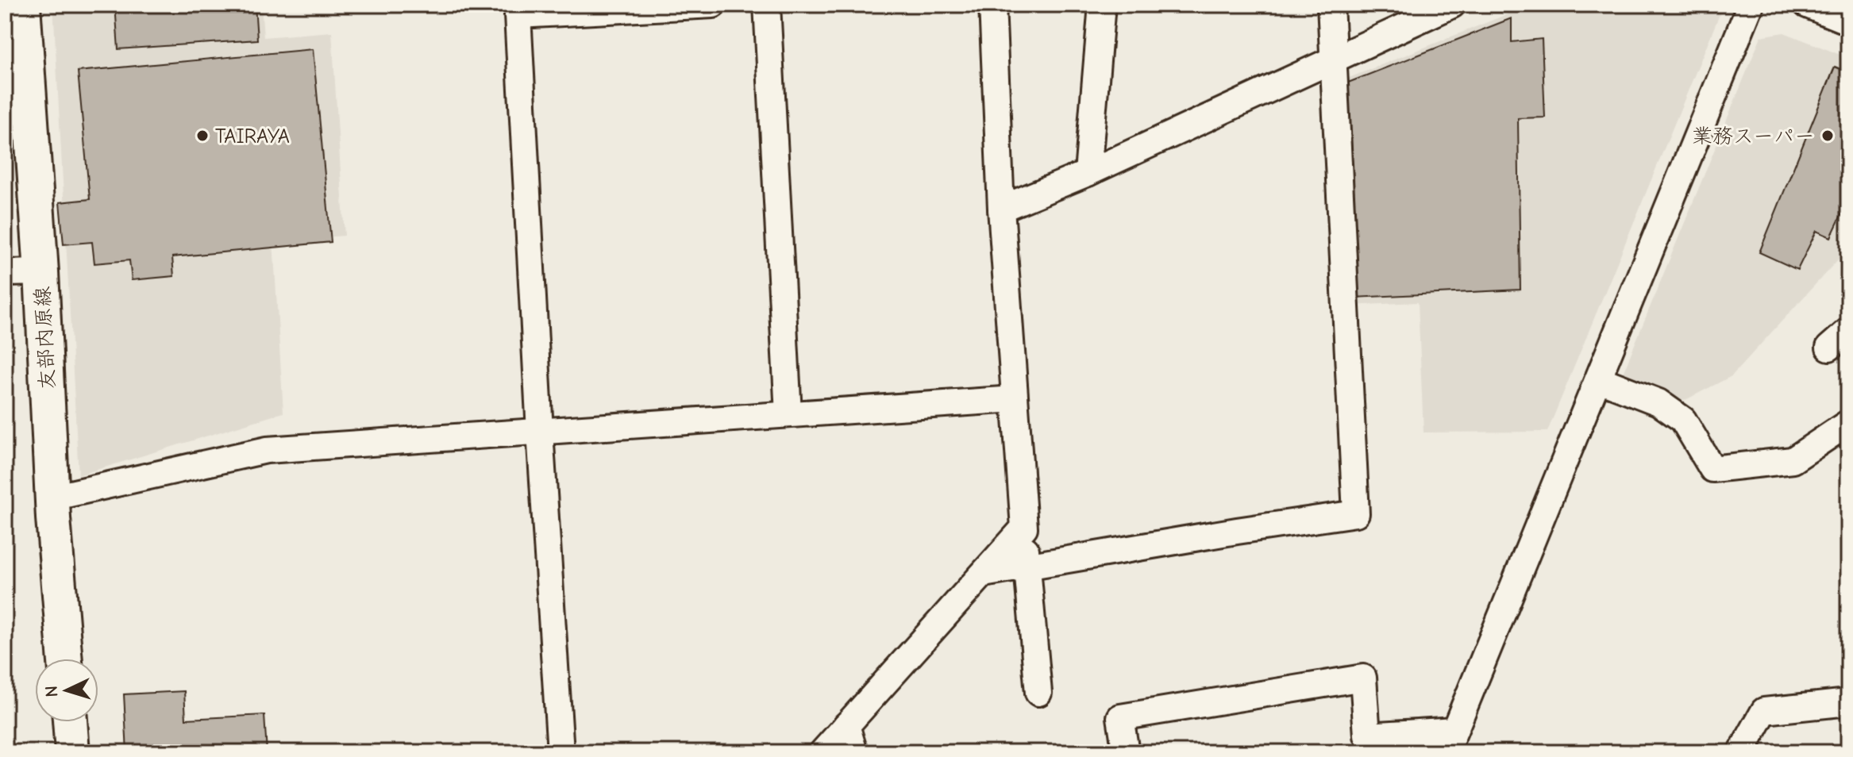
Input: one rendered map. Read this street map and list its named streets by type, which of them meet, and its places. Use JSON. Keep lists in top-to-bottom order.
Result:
{
  "streets": {
    "main road": ["友部内原線"]
  },
  "places": ["TAIRAYA", "業務スーパー"],
  "north": "left"
}
